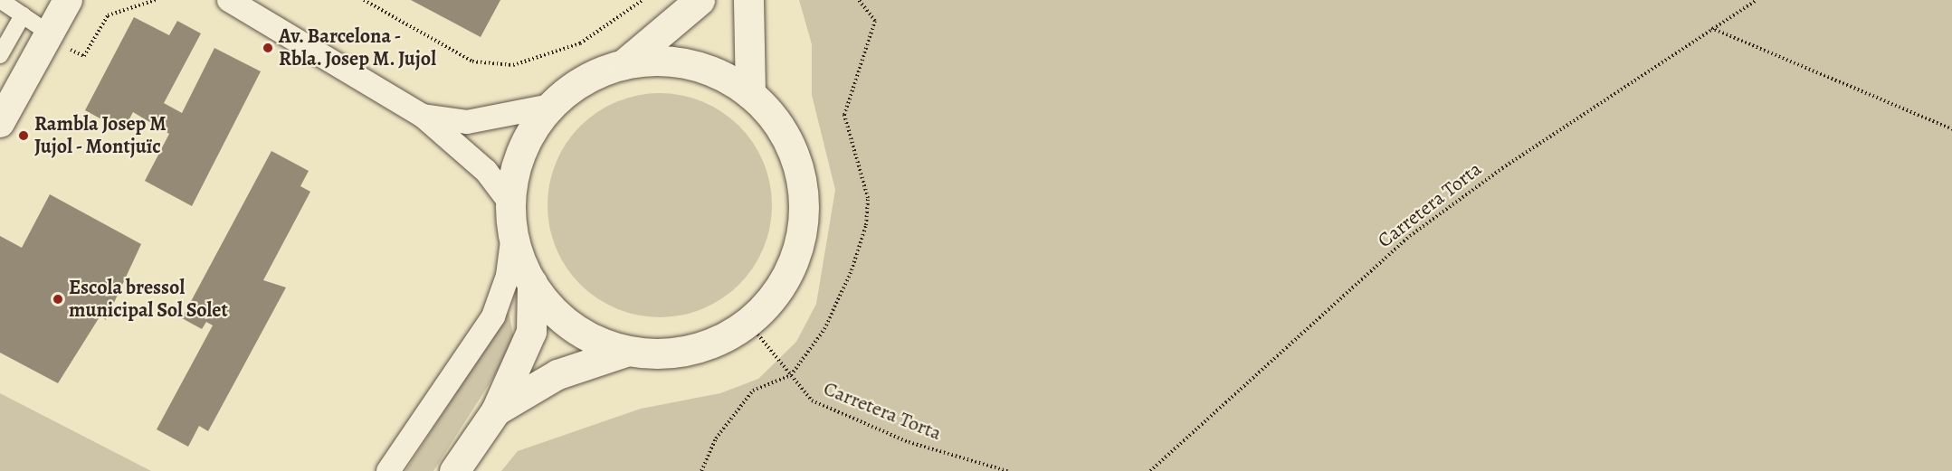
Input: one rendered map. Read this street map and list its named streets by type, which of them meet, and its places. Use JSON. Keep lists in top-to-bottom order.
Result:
{
  "streets": {
    "path": ["Carretera Torta"]
  },
  "places": ["Av. Barcelona - Rbla. Josep M. Jujol", "Rambla Josep M Jujol - Montjuïc", "Escola bressol municipal Sol Solet"]
}
